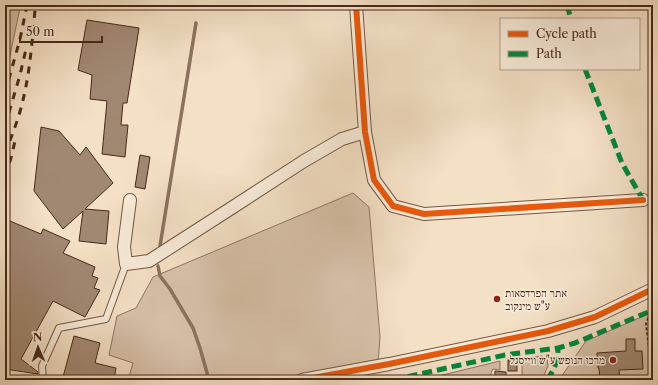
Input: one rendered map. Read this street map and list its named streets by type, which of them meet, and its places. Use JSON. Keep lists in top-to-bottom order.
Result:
{
  "places": ["אתר הפרדסאות ע\"ש מינקוב", "מרכז הנופש ע\"ש ווייסגל"],
  "legend": ["Cycle path", "Path"],
  "scale_bar": "50 m",
  "north": "top"
}
